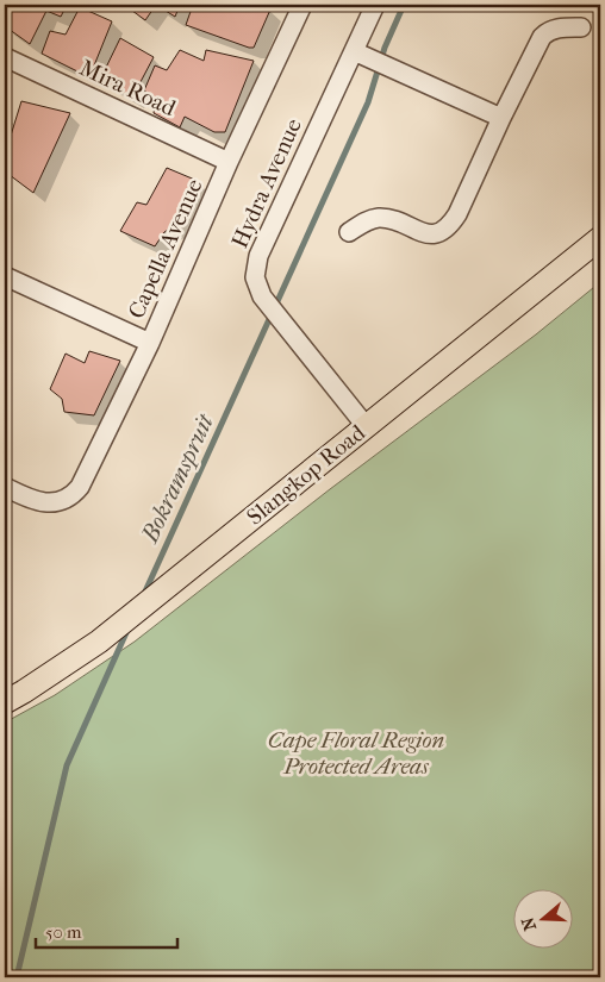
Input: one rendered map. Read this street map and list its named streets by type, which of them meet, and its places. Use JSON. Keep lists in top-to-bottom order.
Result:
{
  "streets": {
    "main road": ["Slangkop Road"],
    "street": ["Mira Road", "Hydra Avenue", "Capella Avenue"]
  },
  "crossings": [
    ["Mira Road", "Capella Avenue"],
    ["Hydra Avenue", "Slangkop Road"]
  ],
  "water": ["Bokramspruit"],
  "parks": ["Cape Floral Region Protected Areas"],
  "scale_bar": "50 m",
  "north": "left"
}
